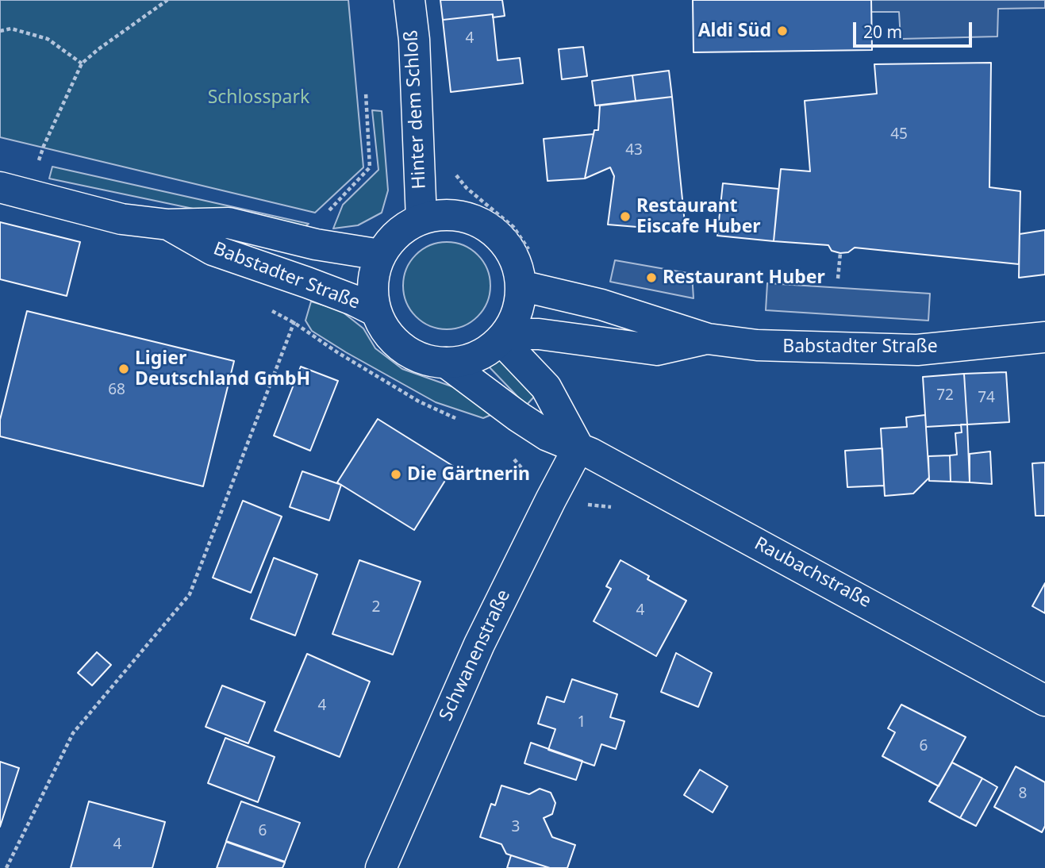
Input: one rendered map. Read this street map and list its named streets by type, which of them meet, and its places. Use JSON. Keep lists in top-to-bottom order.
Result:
{
  "streets": {
    "street": [
      "Hinter dem Schloß",
      "Babstadter Straße",
      "Raubachstraße",
      "Schwanenstraße"
    ]
  },
  "crossings": [
    ["Hinter dem Schloß", "Babstadter Straße"],
    ["Hinter dem Schloß", "Raubachstraße"],
    ["Babstadter Straße", "Raubachstraße"],
    ["Raubachstraße", "Schwanenstraße"]
  ],
  "parks": ["Schlosspark"],
  "places": [
    "Aldi Süd",
    "Restaurant Eiscafe Huber",
    "Restaurant Huber",
    "Ligier Deutschland GmbH",
    "Die Gärtnerin"
  ],
  "house_numbers": [
    "4",
    "45",
    "43",
    "68",
    "72",
    "74",
    "2",
    "4",
    "4",
    "1",
    "6",
    "8",
    "3",
    "6",
    "4"
  ],
  "scale_bar": "20 m"
}
